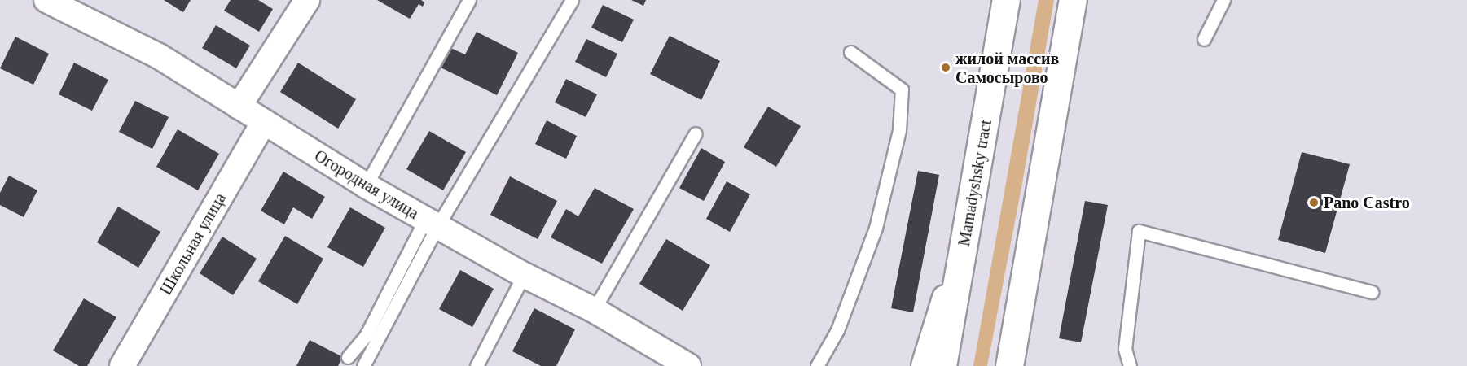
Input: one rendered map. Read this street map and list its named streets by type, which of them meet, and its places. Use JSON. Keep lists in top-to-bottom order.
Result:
{
  "streets": {
    "main road": ["Mamadyshsky tract"],
    "street": ["Огородная улица", "Школьная улица"]
  },
  "crossings": [
    ["Огородная улица", "Школьная улица"]
  ],
  "places": ["жилой массив Самосырово", "Pano Castro"]
}
